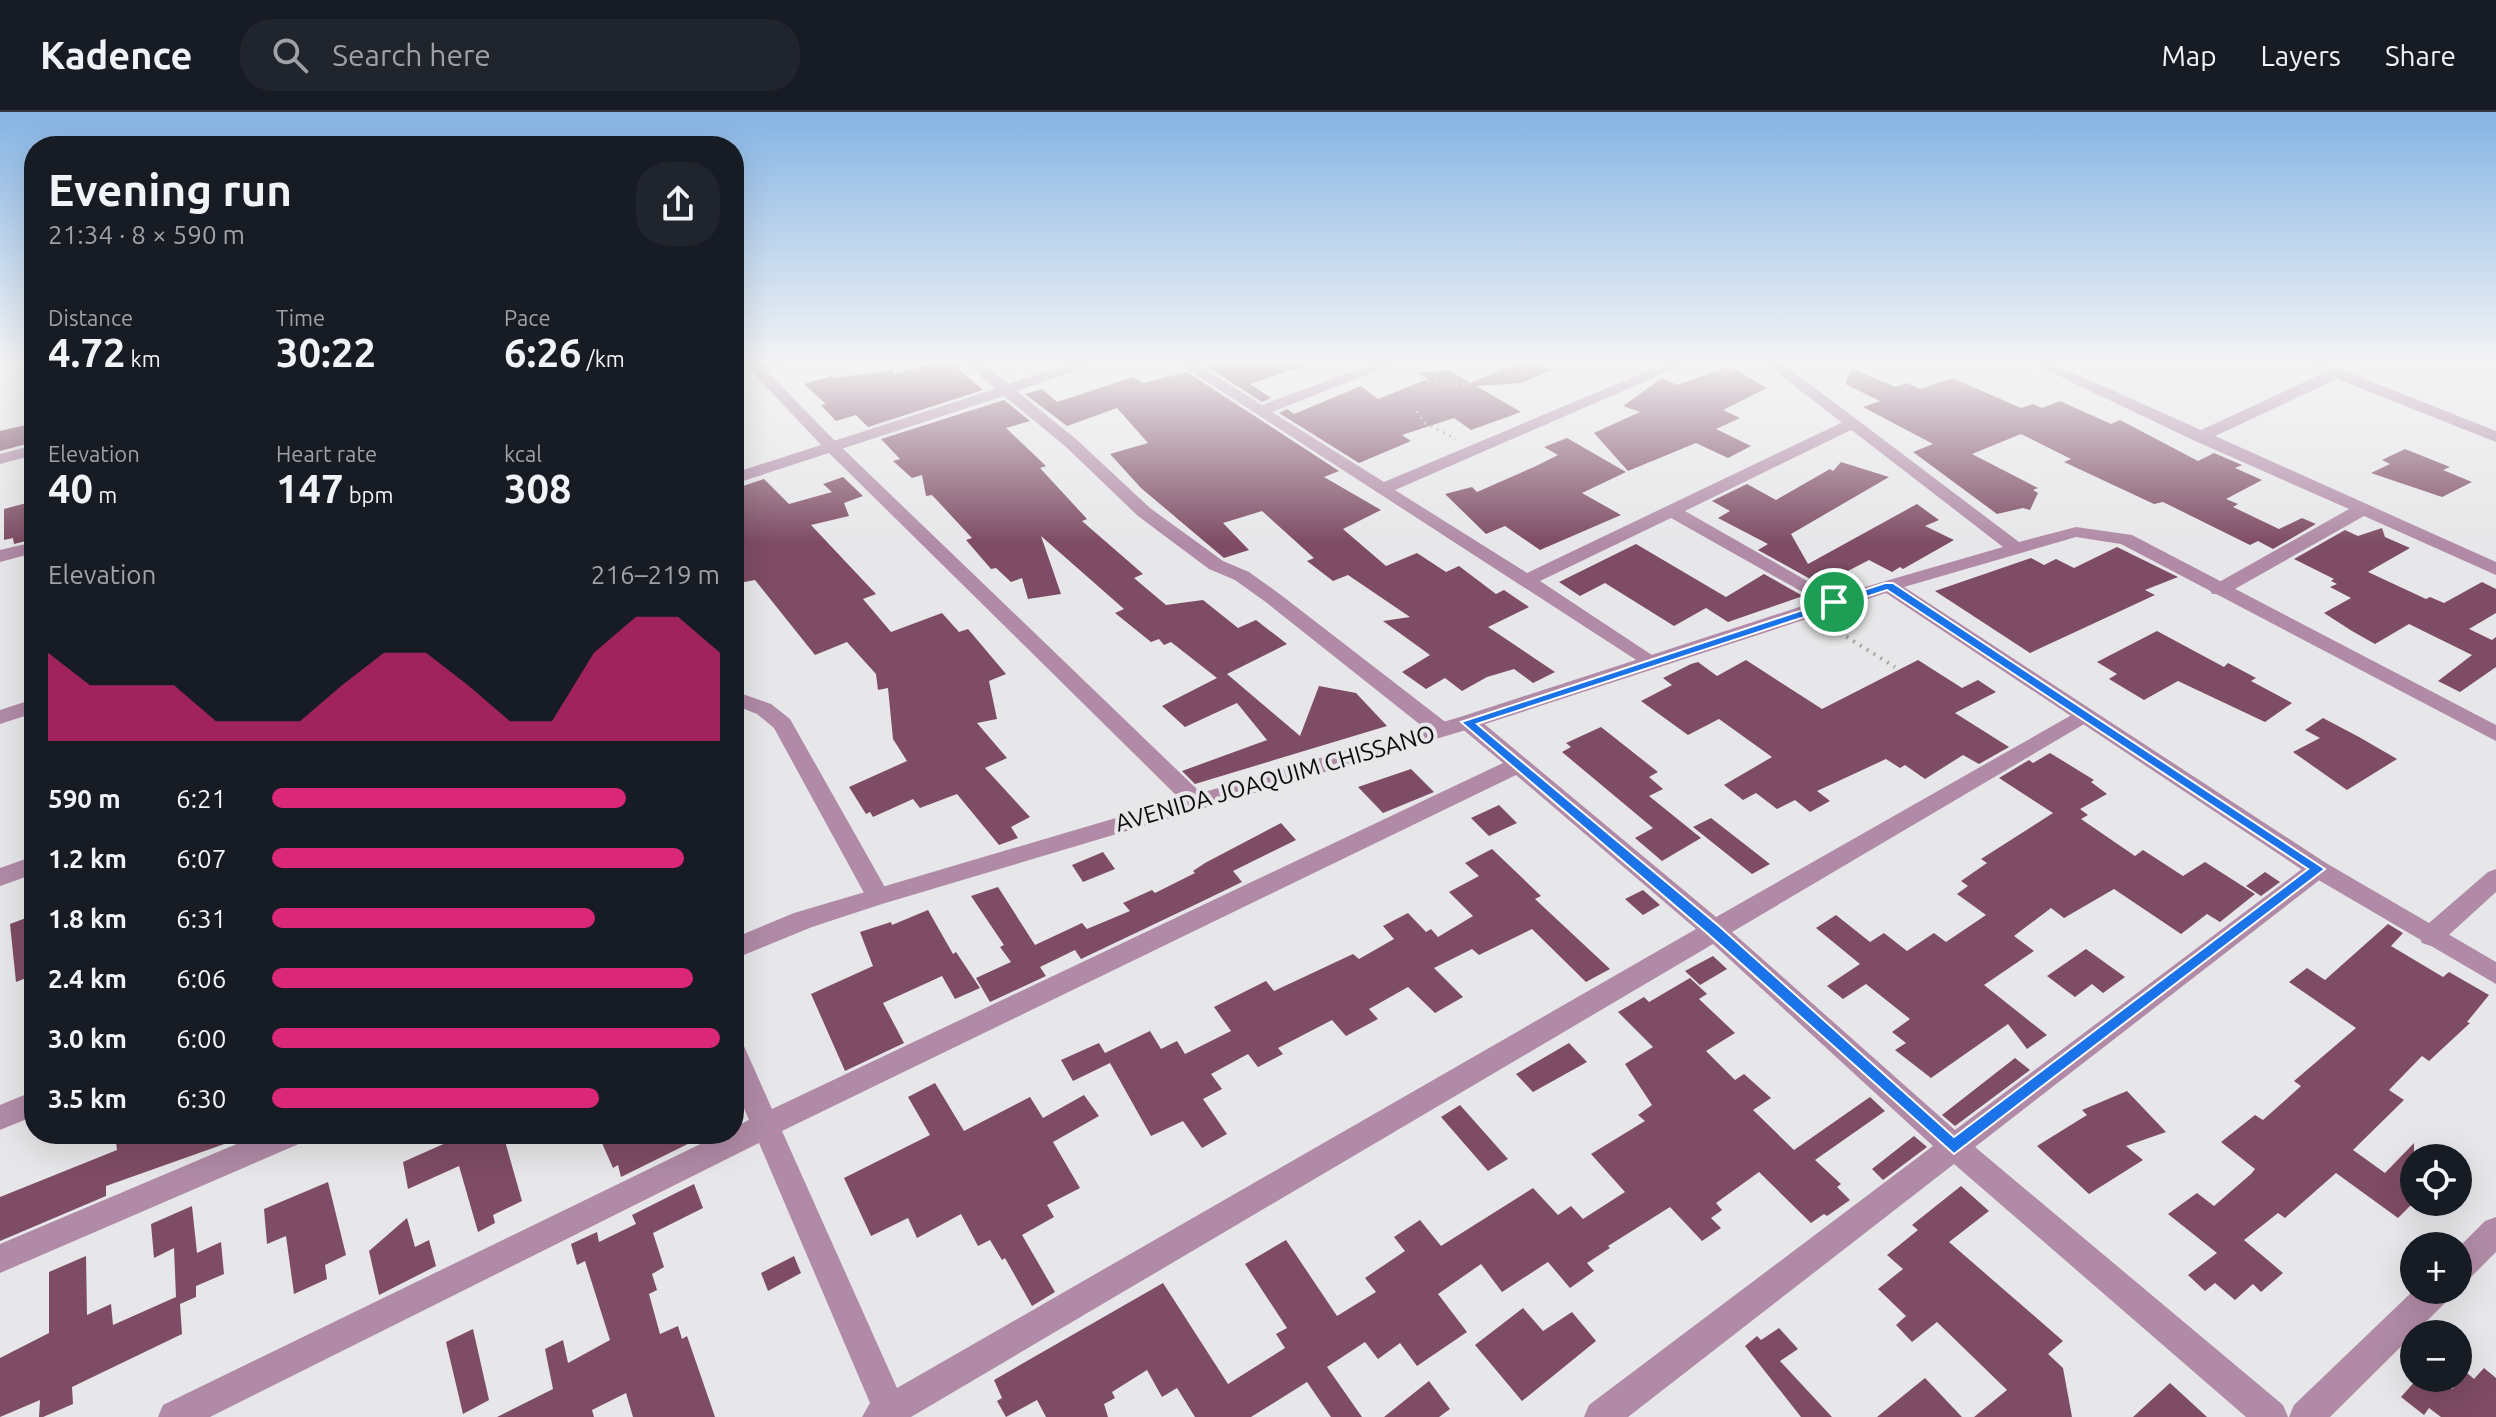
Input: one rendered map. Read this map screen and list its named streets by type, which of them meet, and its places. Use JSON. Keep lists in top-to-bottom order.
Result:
{
  "streets": {
    "street": ["AVENIDA JOAQUIM CHISSANO"]
  },
  "page": {
    "header": "Kadence",
    "search": "Search here",
    "nav": ["Map", "Layers", "Share"],
    "heading": ["Evening run", "21:34 · 8 × 590 m"],
    "stats": [
      ["Distance", "4.72 km"],
      ["Time", "30:22"],
      ["Pace", "6:26 /km"],
      ["Elevation", "40 m"],
      ["Heart rate", "147 bpm"],
      ["kcal", "308"]
    ],
    "chart": ["Elevation", "216–219 m"],
    "list": [
      {
        "name": "590 m",
        "note": "6:21"
      },
      {
        "name": "1.2 km",
        "note": "6:07"
      },
      {
        "name": "1.8 km",
        "note": "6:31"
      },
      {
        "name": "2.4 km",
        "note": "6:06"
      },
      {
        "name": "3.0 km",
        "note": "6:00"
      },
      {
        "name": "3.5 km",
        "note": "6:30"
      }
    ],
    "map_buttons": ["+", "−"]
  }
}
